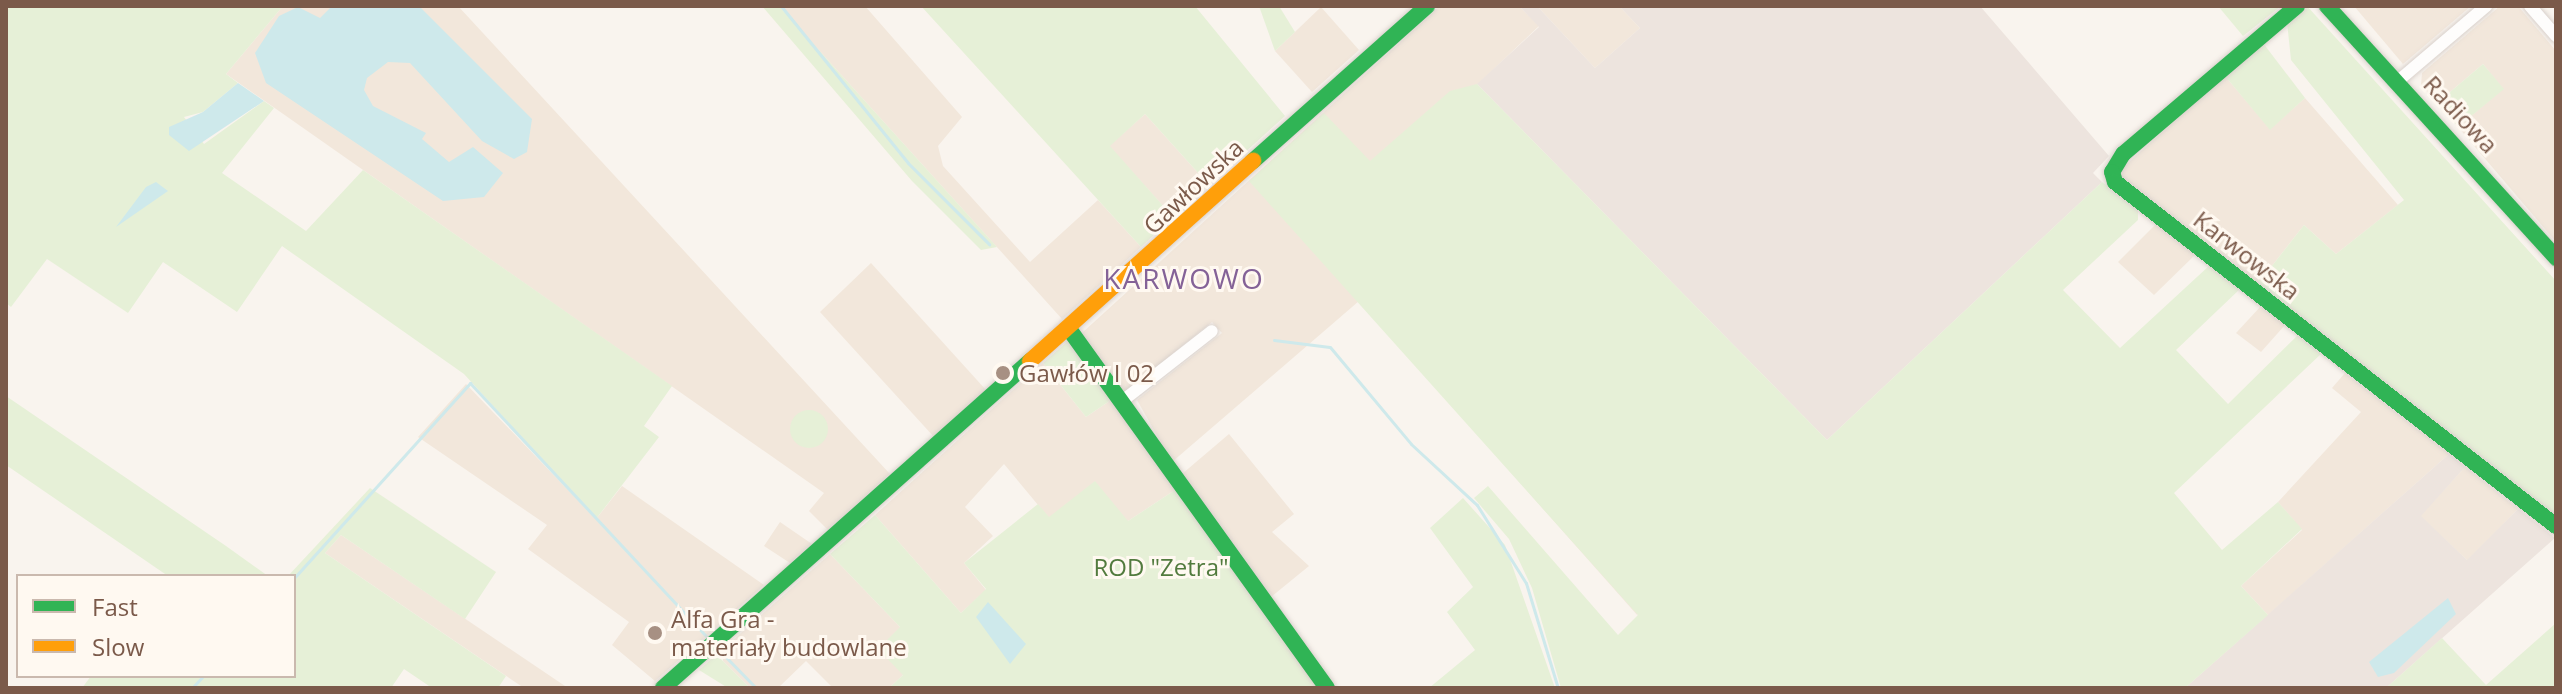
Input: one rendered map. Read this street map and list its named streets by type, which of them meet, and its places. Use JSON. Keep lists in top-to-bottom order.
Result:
{
  "streets": {
    "street": ["Radiowa", "Gawłowska", "Karwowska"]
  },
  "districts": ["KARWOWO"],
  "parks": ["ROD \"Zetra\""],
  "places": ["Gawłów I 02", "Alfa Gra - materiały budowlane"],
  "legend": ["Fast", "Slow"]
}
